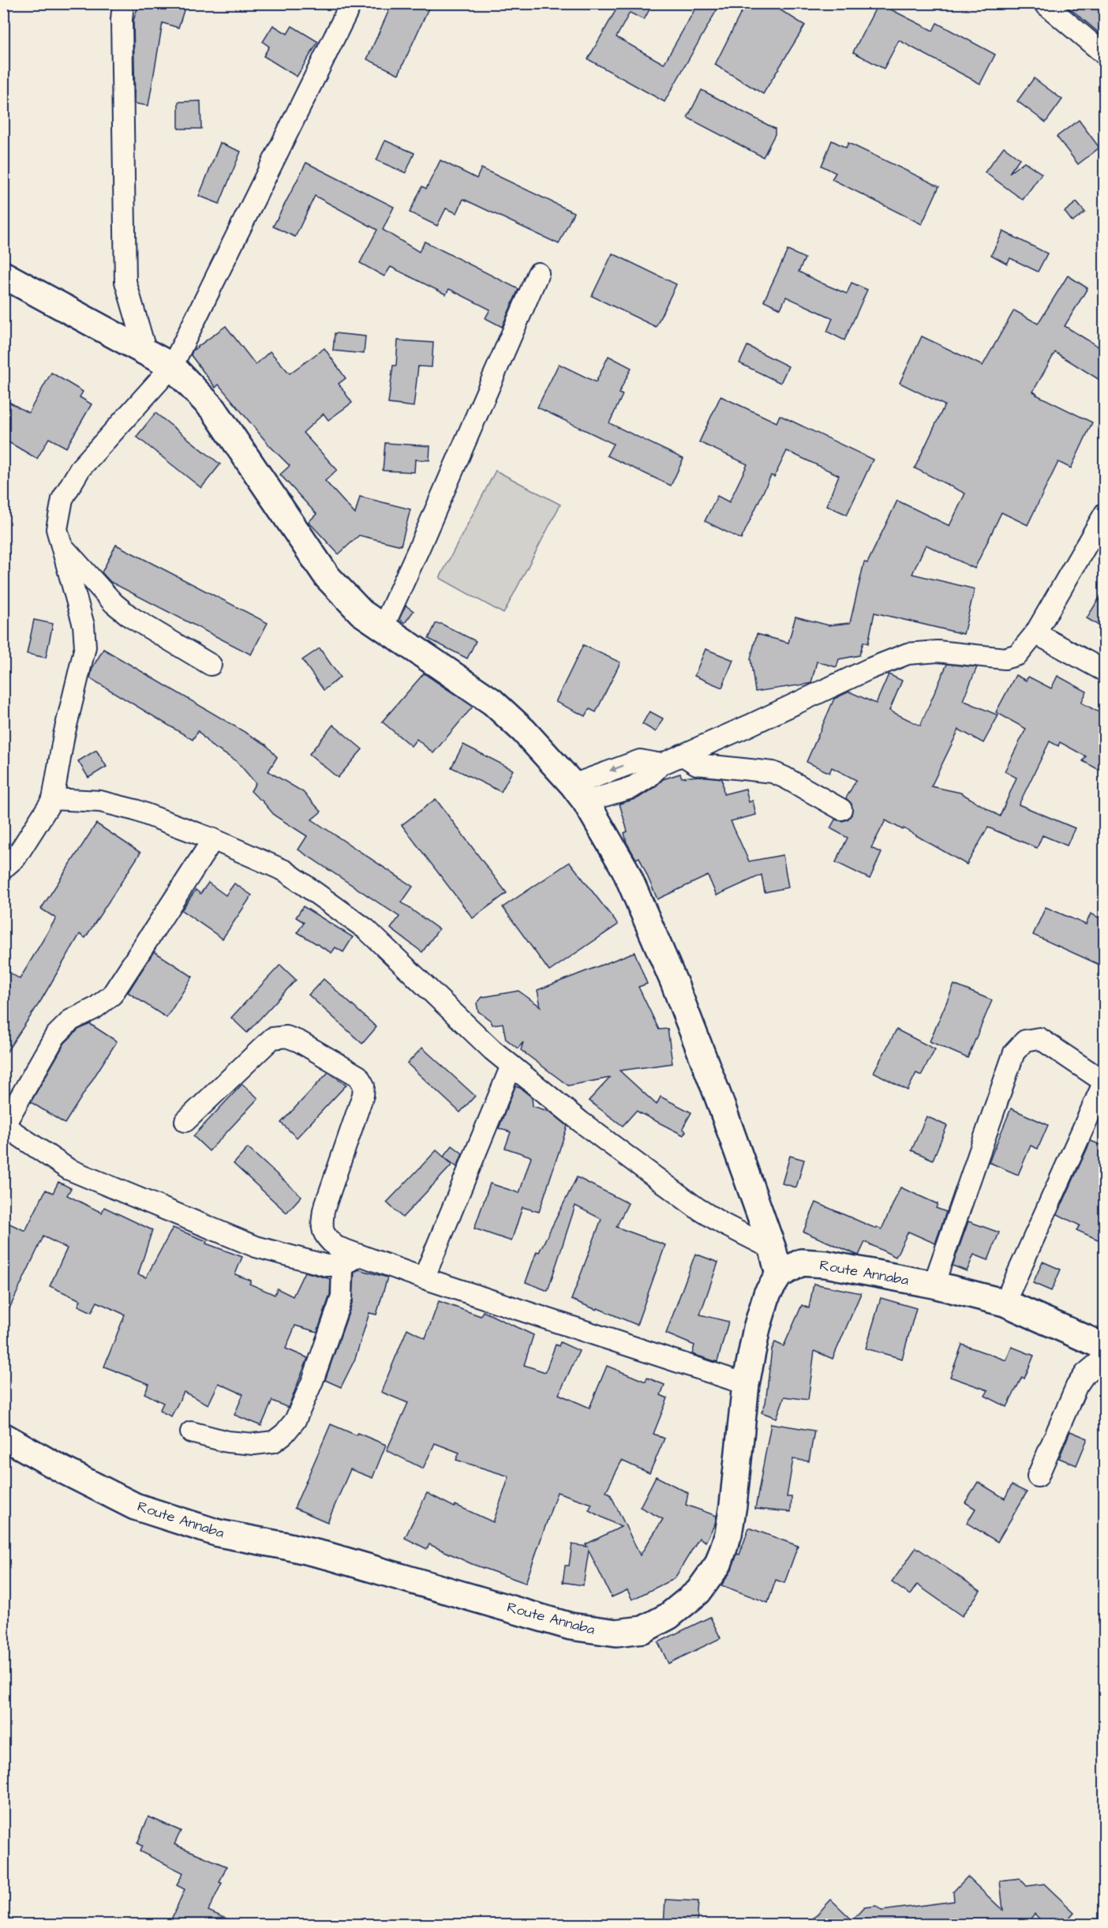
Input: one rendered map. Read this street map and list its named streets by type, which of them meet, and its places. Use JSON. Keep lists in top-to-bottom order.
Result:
{
  "streets": {
    "main road": ["Route Annaba"]
  }
}
